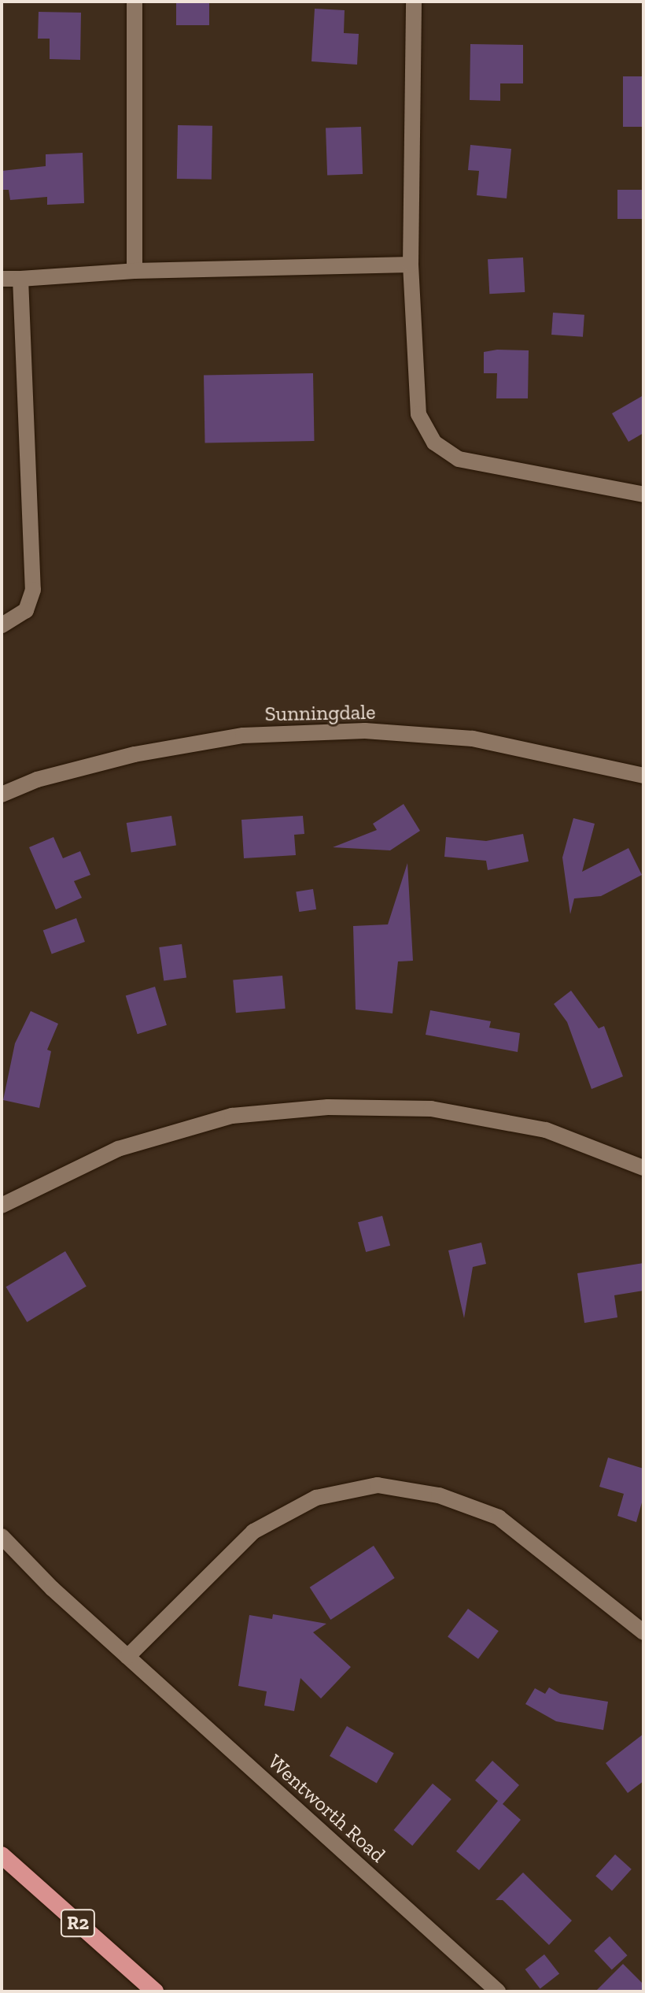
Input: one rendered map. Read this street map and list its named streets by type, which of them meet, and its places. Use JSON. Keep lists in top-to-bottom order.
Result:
{
  "streets": {
    "highway": ["R2"],
    "street": ["Sunningdale", "Wentworth Road"]
  }
}
